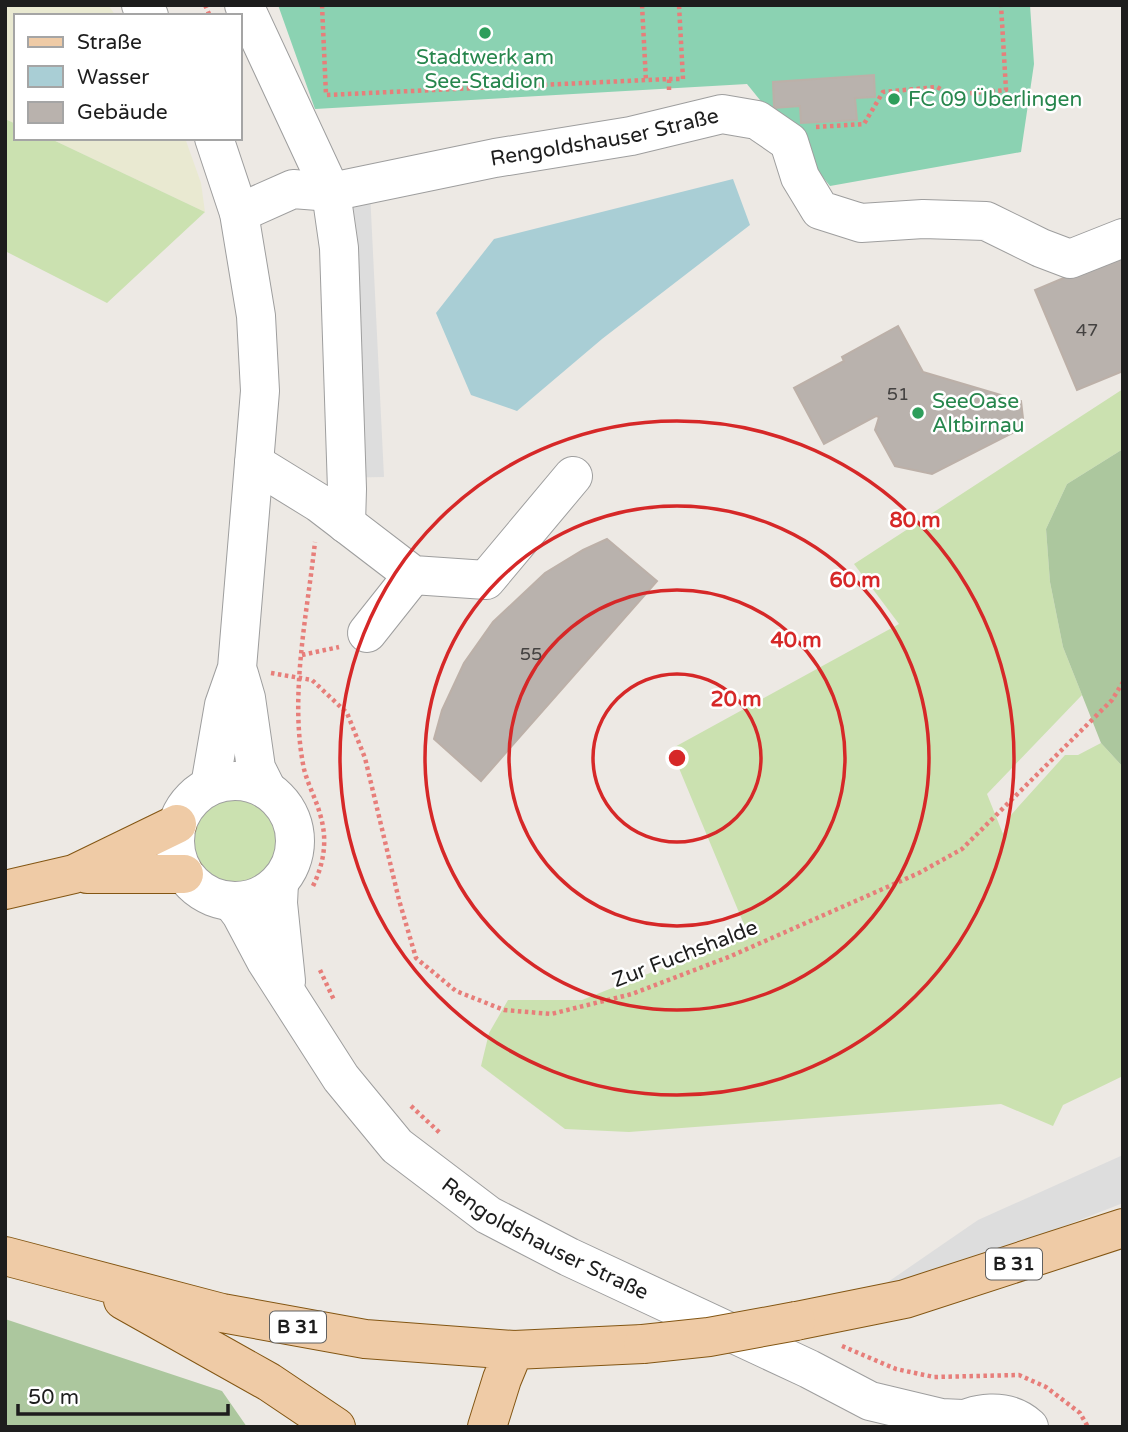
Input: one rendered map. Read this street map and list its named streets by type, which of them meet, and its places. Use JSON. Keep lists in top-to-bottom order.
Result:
{
  "streets": {
    "main road": ["B 31"],
    "street": ["Rengoldshauser Straße"],
    "path": ["Zur Fuchshalde"]
  },
  "places": ["Stadtwerk am See-Stadion", "FC 09 Überlingen", "SeeOase Altbirnau"],
  "house_numbers": ["47", "51", "55"],
  "legend": ["Straße", "Wasser", "Gebäude"],
  "scale_bar": "50 m",
  "rings": [
    "80 m",
    "60 m",
    "40 m",
    "20 m"
  ]
}
